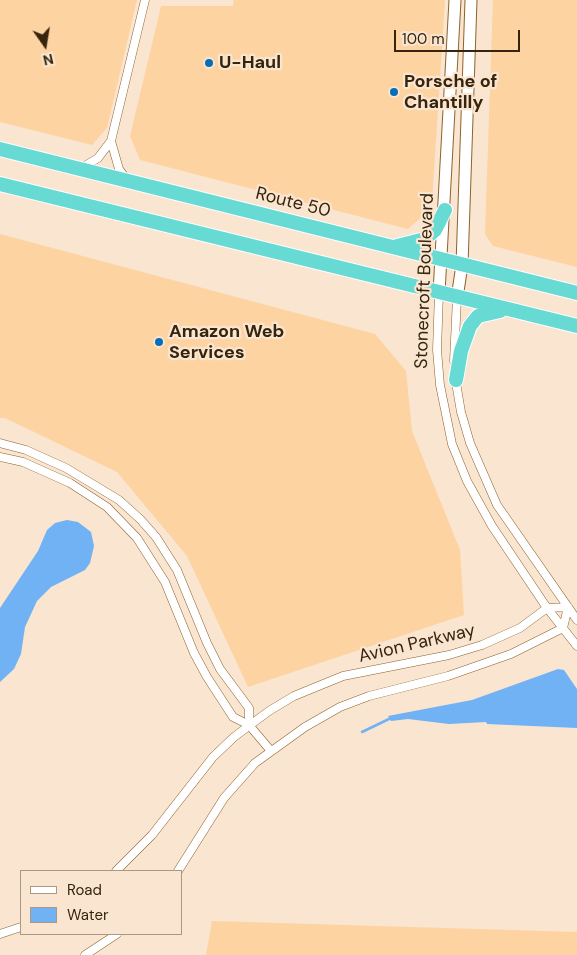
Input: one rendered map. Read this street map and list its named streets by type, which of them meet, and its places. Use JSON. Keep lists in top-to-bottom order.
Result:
{
  "streets": {
    "highway": ["Route 50"],
    "main road": ["Stonecroft Boulevard"],
    "street": ["Avion Parkway"]
  },
  "crossings": [
    ["Route 50", "Stonecroft Boulevard"],
    ["Stonecroft Boulevard", "Avion Parkway"]
  ],
  "places": ["U-Haul", "Porsche of Chantilly", "Amazon Web Services"],
  "legend": ["Road", "Water"],
  "scale_bar": "100 m",
  "north": "bottom"
}
